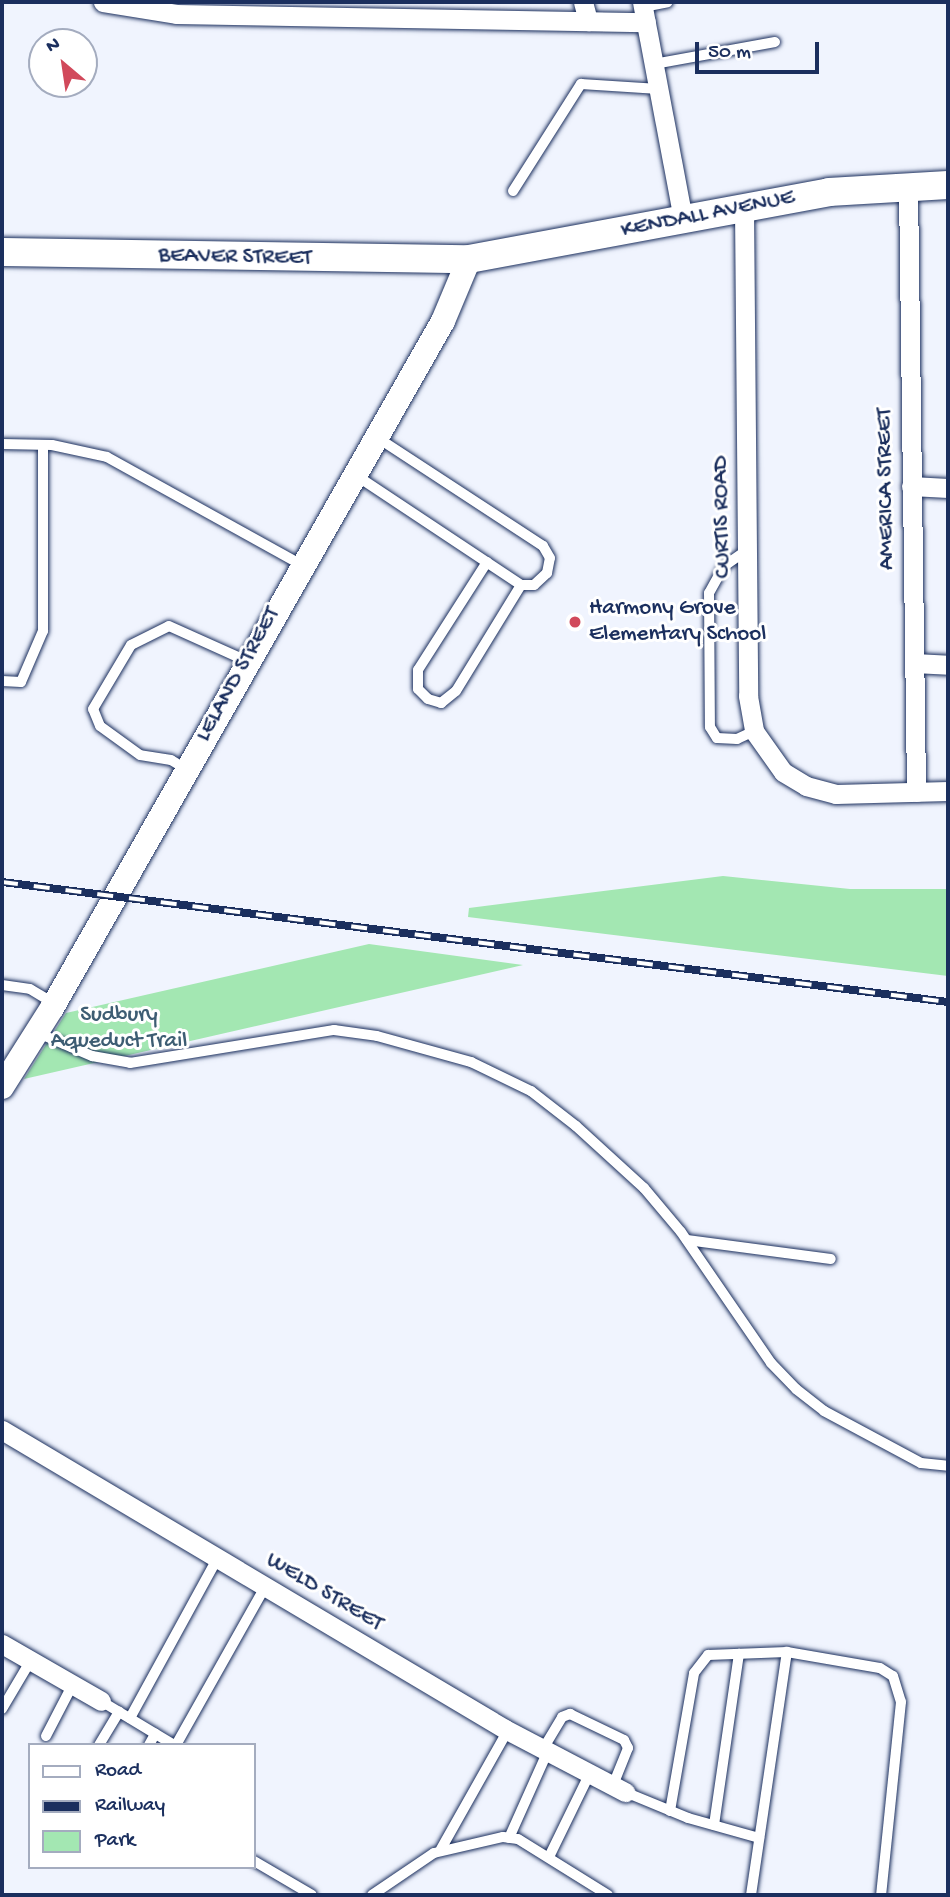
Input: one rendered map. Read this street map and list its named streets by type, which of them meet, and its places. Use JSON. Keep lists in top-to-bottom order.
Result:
{
  "streets": {
    "main road": ["KENDALL AVENUE", "BEAVER STREET"],
    "street": [
      "AMERICA STREET",
      "CURTIS ROAD",
      "LELAND STREET",
      "WELD STREET"
    ]
  },
  "crossings": [
    ["KENDALL AVENUE", "BEAVER STREET"],
    ["KENDALL AVENUE", "AMERICA STREET"],
    ["KENDALL AVENUE", "CURTIS ROAD"],
    ["KENDALL AVENUE", "LELAND STREET"],
    ["BEAVER STREET", "LELAND STREET"],
    ["AMERICA STREET", "CURTIS ROAD"]
  ],
  "parks": ["Sudbury Aqueduct Trail"],
  "places": ["Harmony Grove Elementary School"],
  "legend": ["Road", "Railway", "Park"],
  "scale_bar": "50 m",
  "north": "top left"
}
